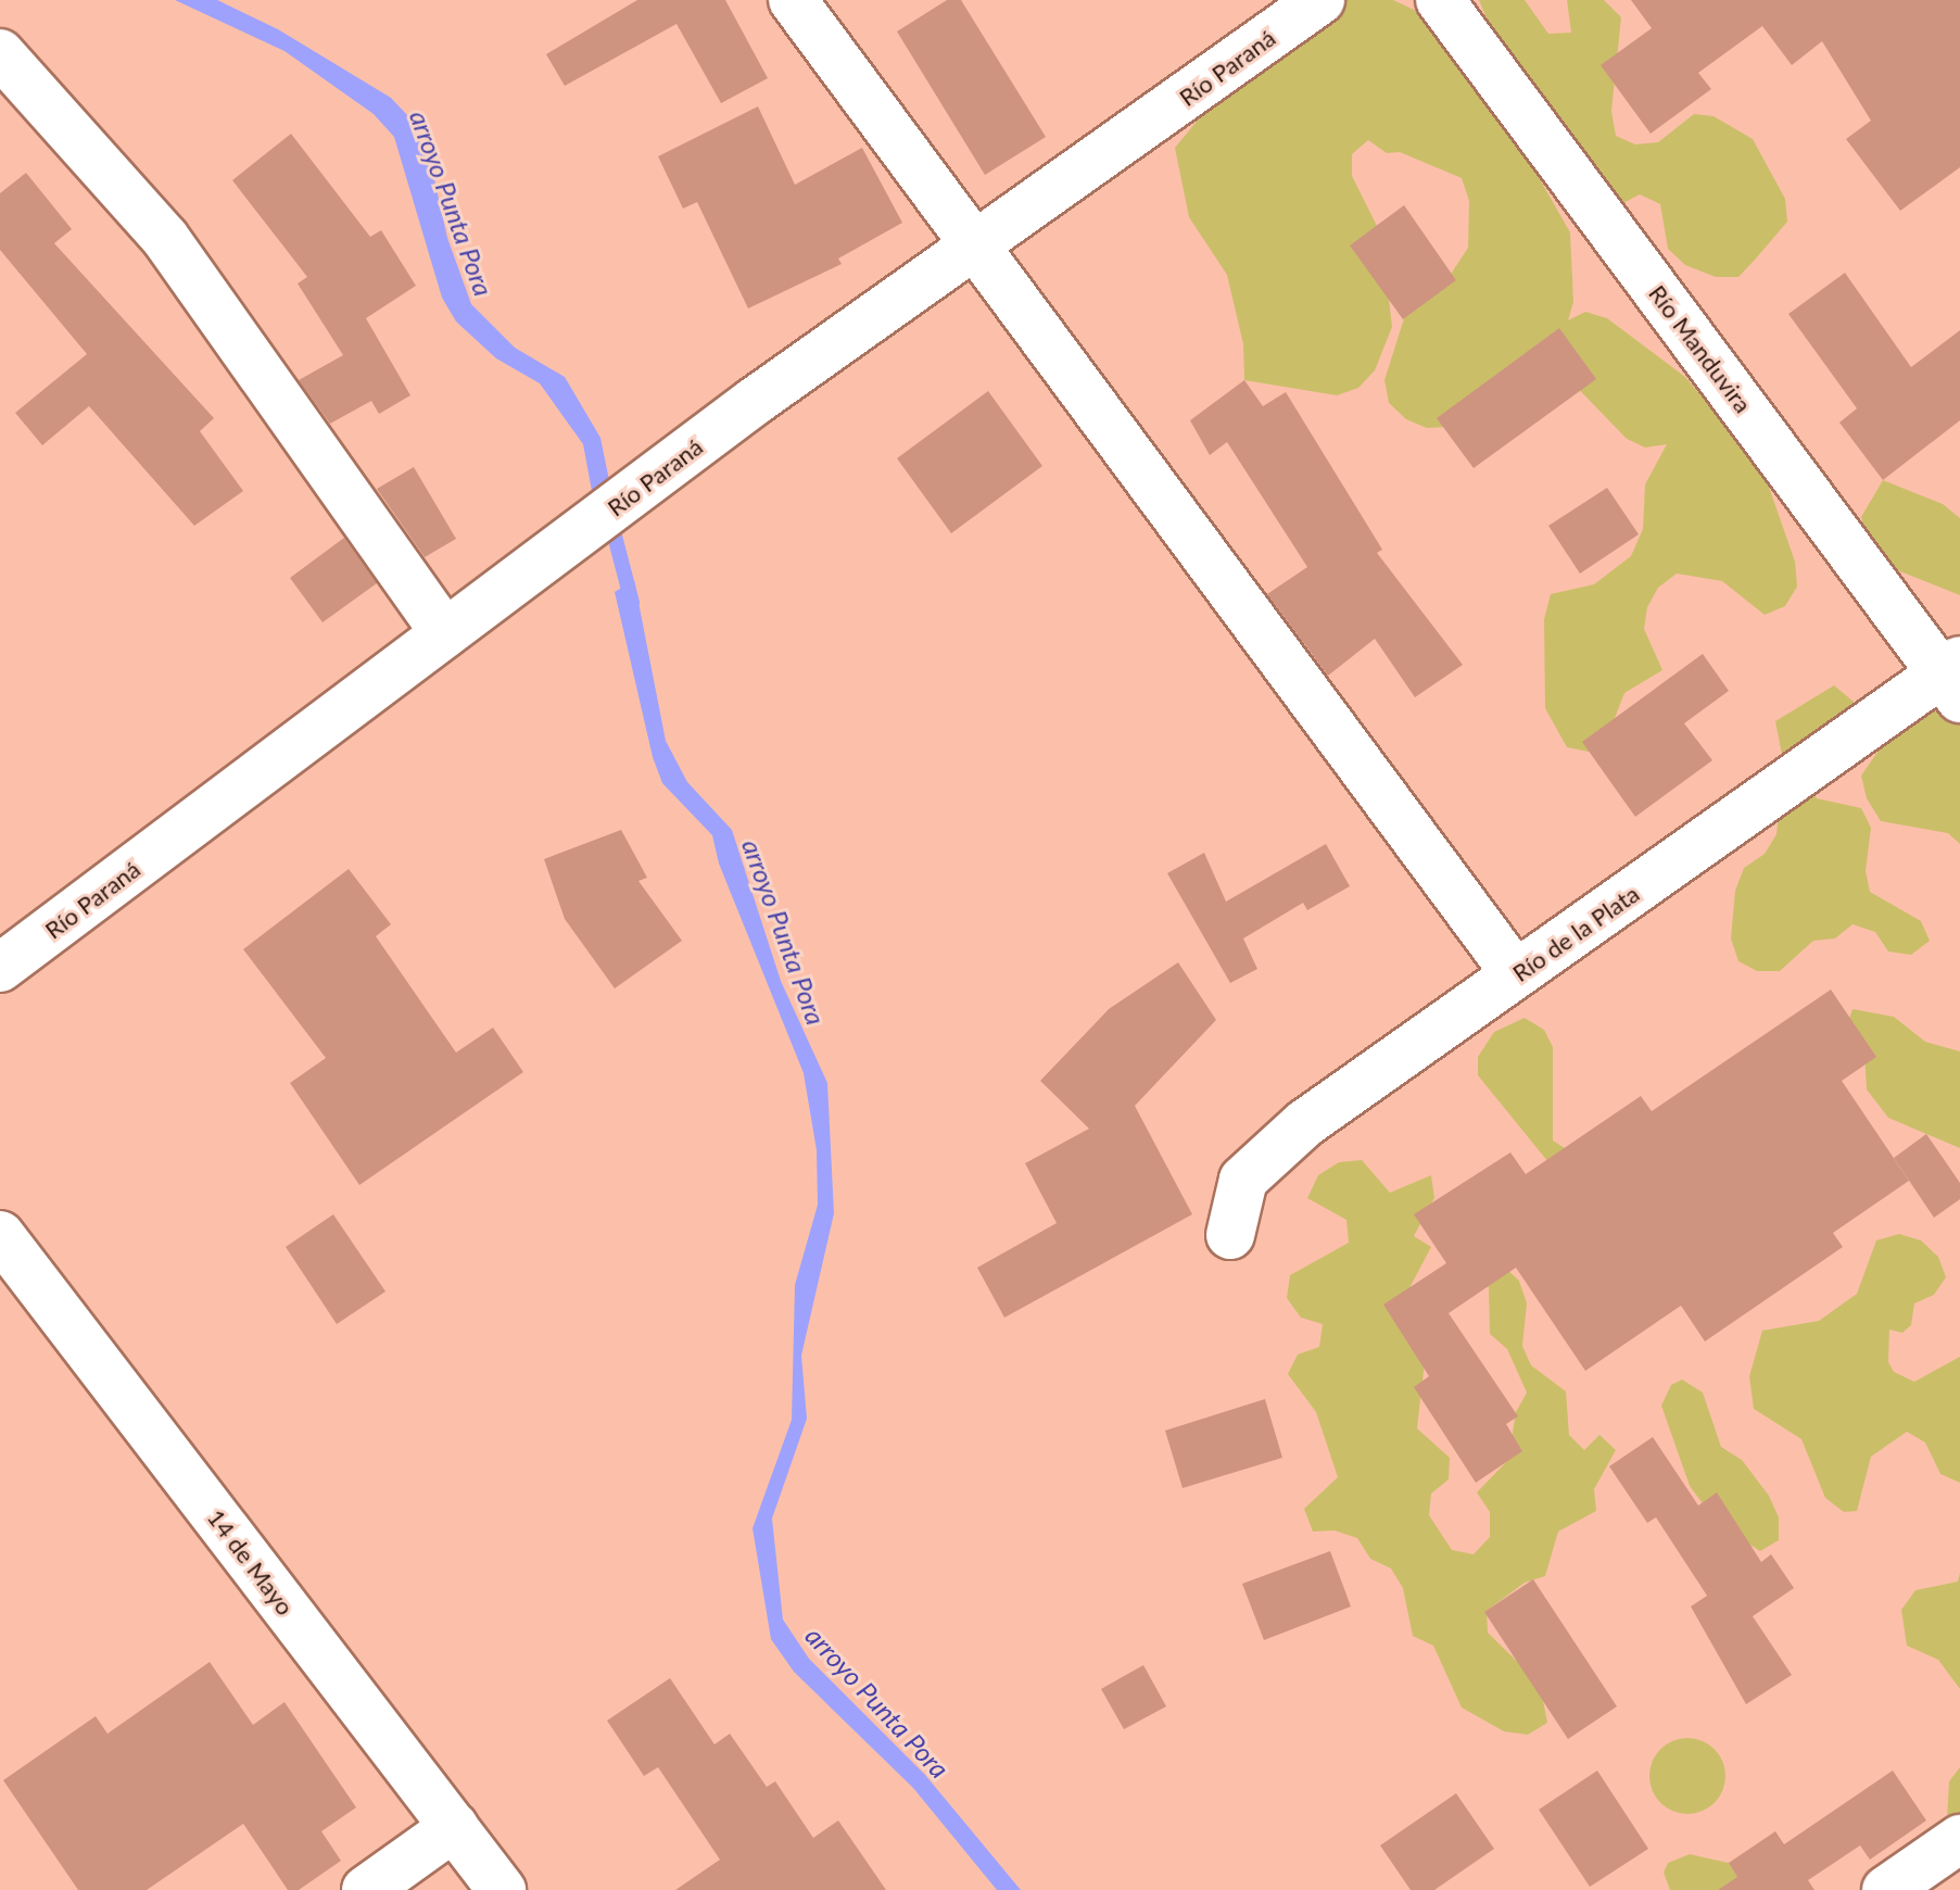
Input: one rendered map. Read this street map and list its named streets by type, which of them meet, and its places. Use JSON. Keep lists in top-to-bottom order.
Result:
{
  "streets": {
    "street": [
      "Río Paraná",
      "Río Manduvira",
      "Río de la Plata",
      "14 de Mayo"
    ]
  },
  "crossings": [
    ["Río Manduvira", "Río de la Plata"]
  ],
  "water": ["arroyo Punta Pora"]
}
